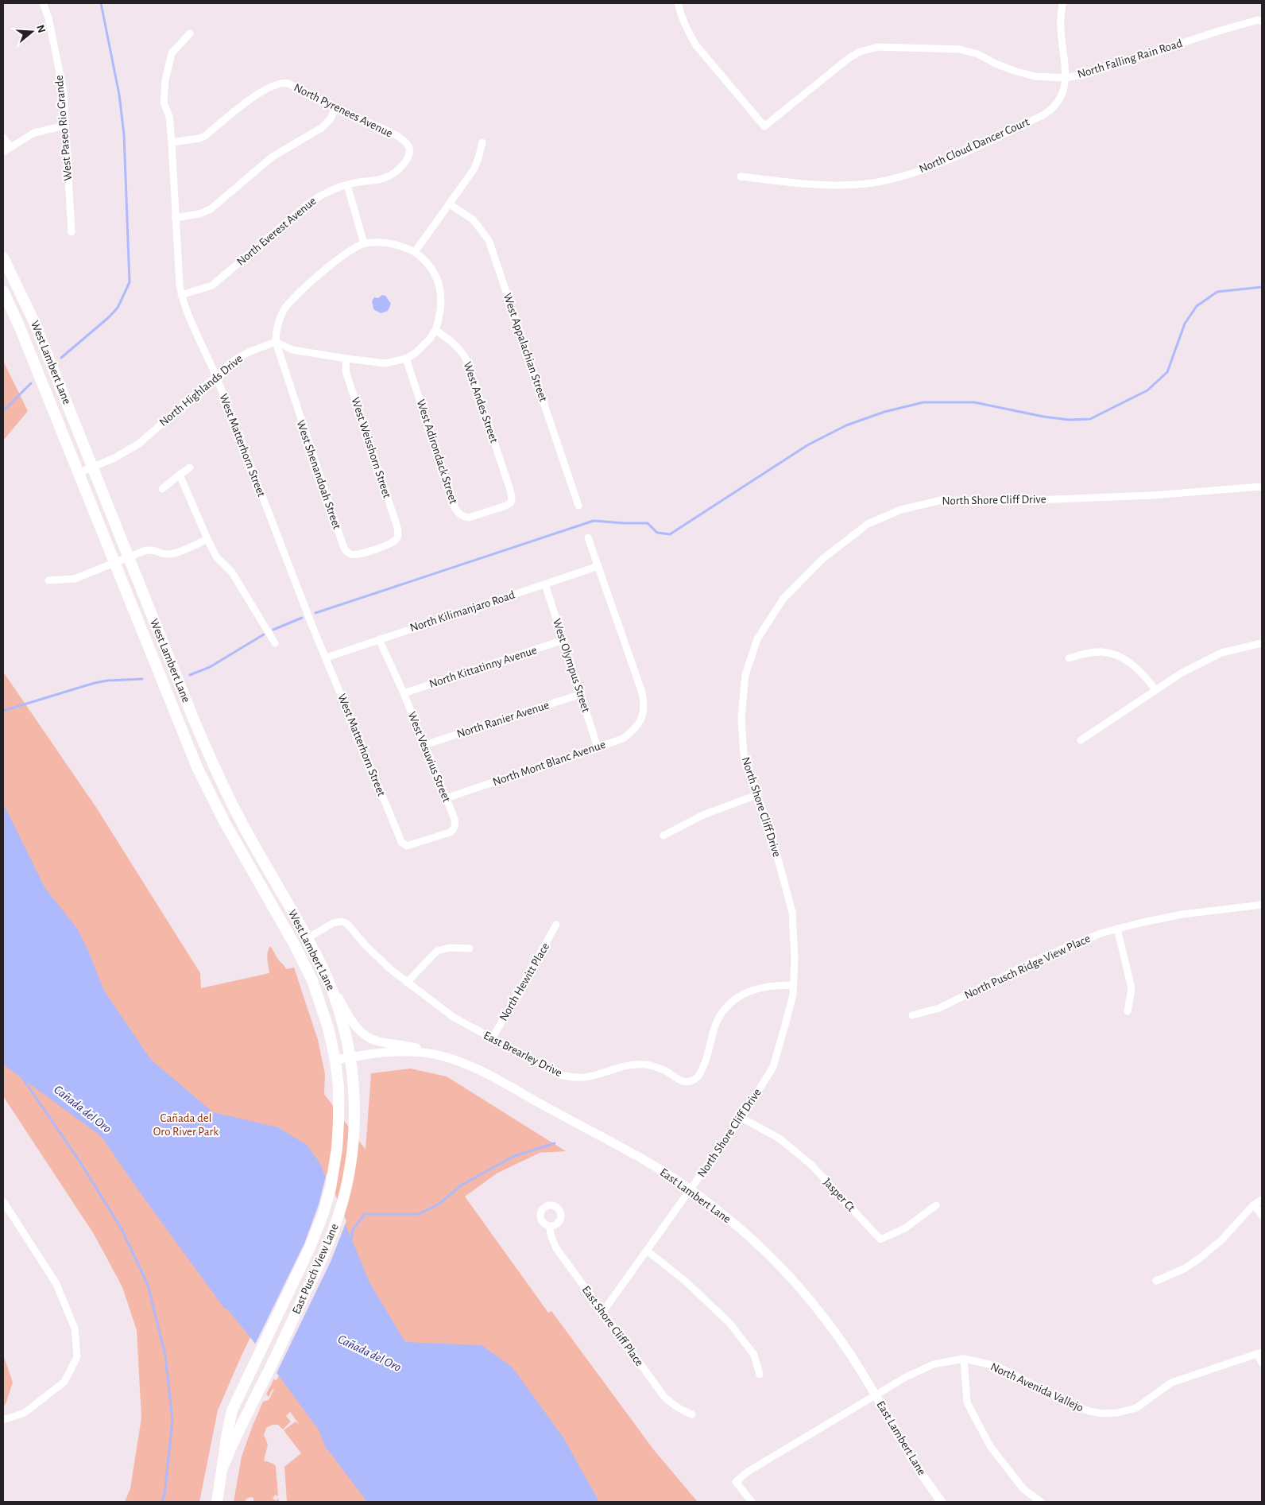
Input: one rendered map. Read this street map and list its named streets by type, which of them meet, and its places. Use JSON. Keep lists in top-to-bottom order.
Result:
{
  "streets": {
    "main road": ["West Lambert Lane", "East Pusch View Lane"],
    "street": [
      "North Falling Rain Road",
      "North Pyrenees Avenue",
      "West Paseo Rio Grande",
      "North Cloud Dancer Court",
      "North Everest Avenue",
      "West Appalachian Street",
      "North Highlands Drive",
      "West Andes Street",
      "West Matterhorn Street",
      "West Weisshorn Street",
      "West Adirondack Street",
      "West Shenandoah Street",
      "North Shore Cliff Drive",
      "North Kilimanjaro Road",
      "West Olympus Street",
      "North Kittatinny Avenue",
      "North Ranier Avenue",
      "West Vesuvius Street",
      "North Mont Blanc Avenue",
      "North Pusch Ridge View Place",
      "North Hewitt Place",
      "East Brearley Drive",
      "Jasper Ct",
      "East Lambert Lane",
      "East Shore Cliff Place",
      "North Avenida Vallejo"
    ]
  },
  "crossings": [
    ["North Falling Rain Road", "North Cloud Dancer Court"],
    ["North Pyrenees Avenue", "North Everest Avenue"],
    ["North Pyrenees Avenue", "West Matterhorn Street"],
    ["North Everest Avenue", "West Matterhorn Street"],
    ["West Lambert Lane", "North Highlands Drive"],
    ["West Lambert Lane", "East Brearley Drive"],
    ["West Lambert Lane", "East Lambert Lane"],
    ["West Lambert Lane", "East Pusch View Lane"],
    ["North Highlands Drive", "West Matterhorn Street"],
    ["North Highlands Drive", "West Shenandoah Street"],
    ["West Andes Street", "West Adirondack Street"],
    ["West Matterhorn Street", "North Kilimanjaro Road"],
    ["West Matterhorn Street", "West Vesuvius Street"],
    ["West Weisshorn Street", "West Shenandoah Street"],
    ["North Shore Cliff Drive", "East Brearley Drive"],
    ["North Shore Cliff Drive", "Jasper Ct"],
    ["North Shore Cliff Drive", "East Lambert Lane"],
    ["North Shore Cliff Drive", "East Shore Cliff Place"],
    ["North Kilimanjaro Road", "West Olympus Street"],
    ["North Kilimanjaro Road", "West Vesuvius Street"],
    ["North Kilimanjaro Road", "North Mont Blanc Avenue"],
    ["West Olympus Street", "North Kittatinny Avenue"],
    ["West Olympus Street", "North Ranier Avenue"],
    ["West Olympus Street", "North Mont Blanc Avenue"],
    ["North Kittatinny Avenue", "West Vesuvius Street"],
    ["North Ranier Avenue", "West Vesuvius Street"],
    ["West Vesuvius Street", "North Mont Blanc Avenue"],
    ["North Hewitt Place", "East Brearley Drive"],
    ["East Lambert Lane", "East Pusch View Lane"],
    ["East Lambert Lane", "North Avenida Vallejo"]
  ],
  "water": ["Cañada del Oro"],
  "parks": ["Cañada del Oro River Park"],
  "north": "right"
}
